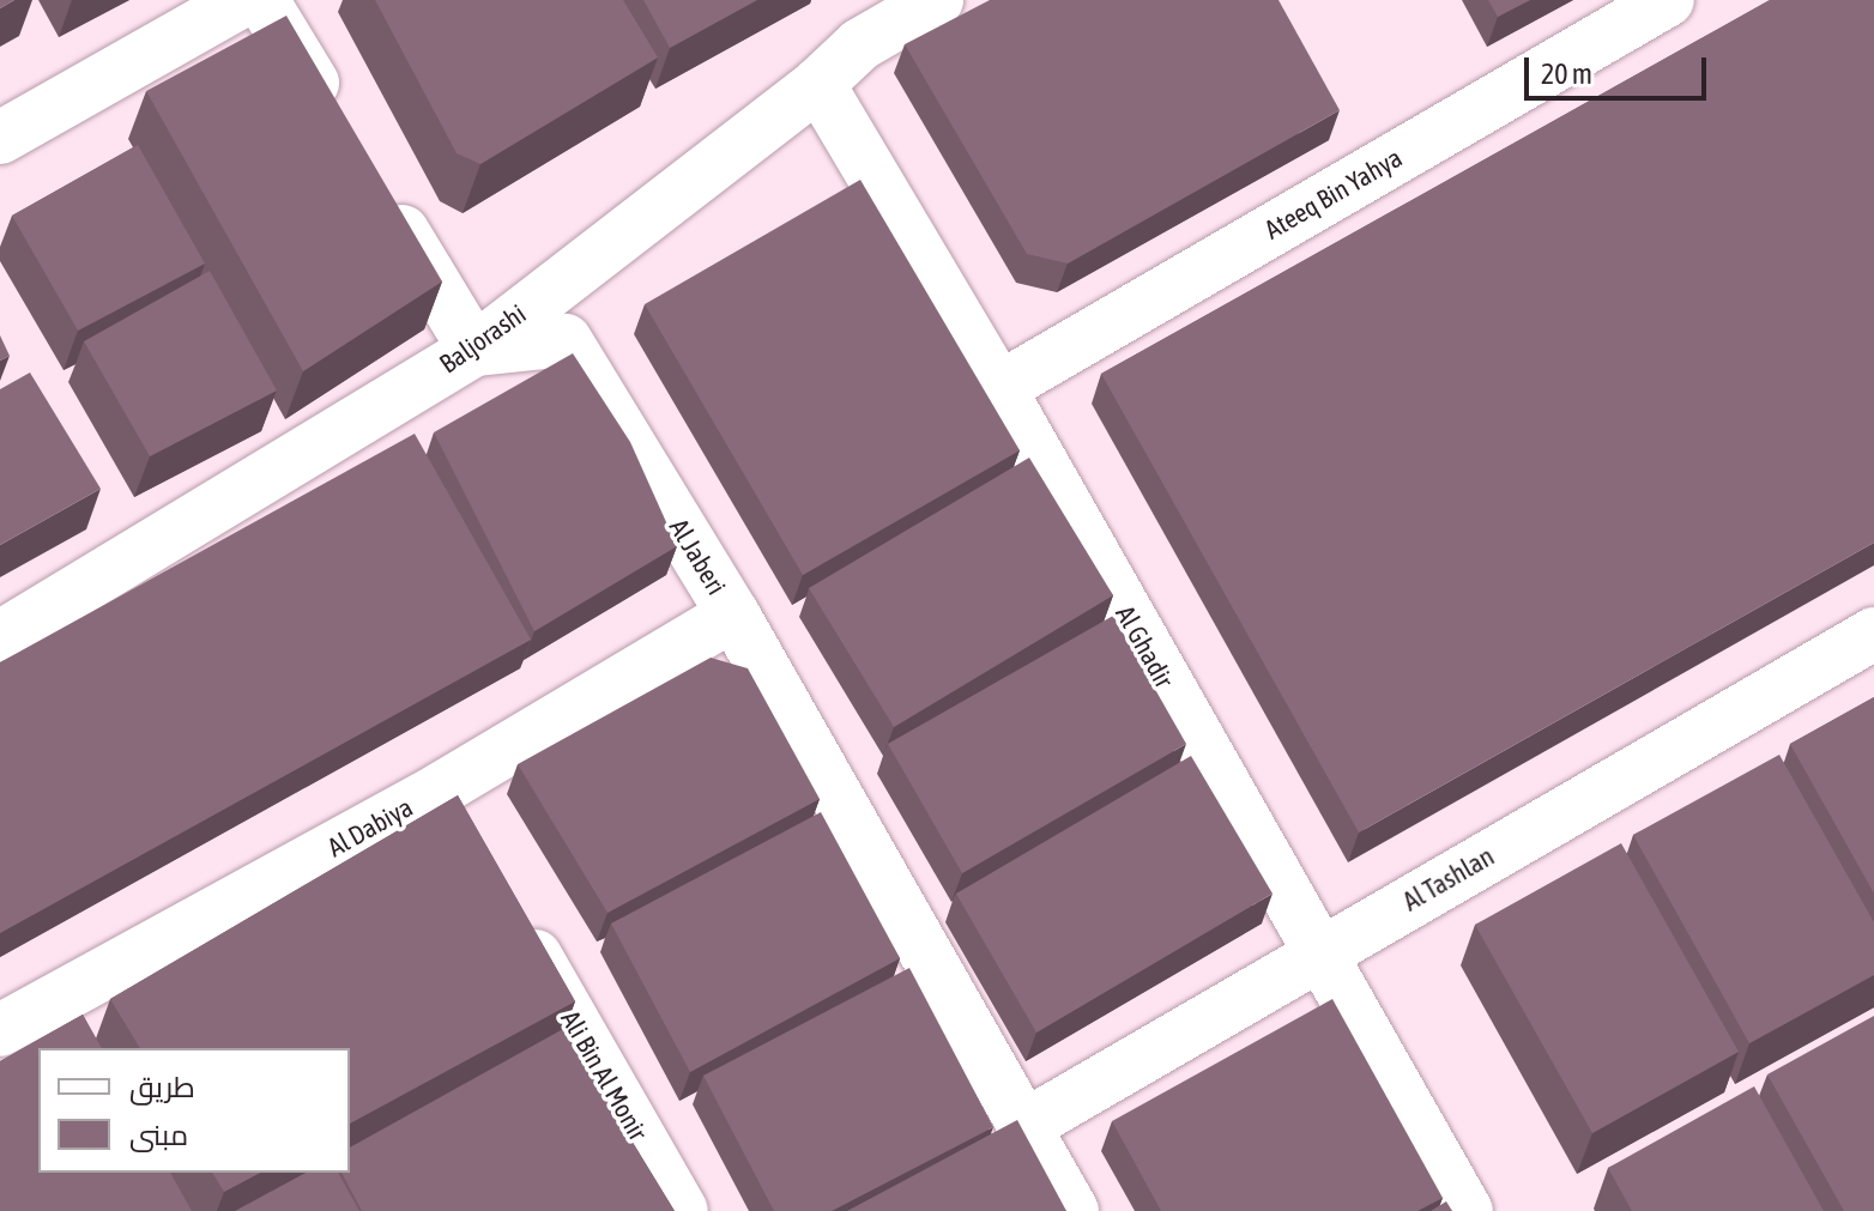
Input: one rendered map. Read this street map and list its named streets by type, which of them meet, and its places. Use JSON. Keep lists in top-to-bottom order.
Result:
{
  "streets": {
    "street": [
      "Ateeq Bin Yahya",
      "Baljorashi",
      "Al Jaberi",
      "Al Ghadir",
      "Al Dabiya",
      "Al Tashlan",
      "Ali Bin Al Monir"
    ]
  },
  "crossings": [
    ["Ateeq Bin Yahya", "Al Ghadir"],
    ["Baljorashi", "Al Jaberi"],
    ["Baljorashi", "Al Ghadir"],
    ["Al Jaberi", "Al Dabiya"],
    ["Al Jaberi", "Al Tashlan"],
    ["Al Ghadir", "Al Tashlan"]
  ],
  "legend": ["طريق", "مبنى"],
  "scale_bar": "20 m"
}
